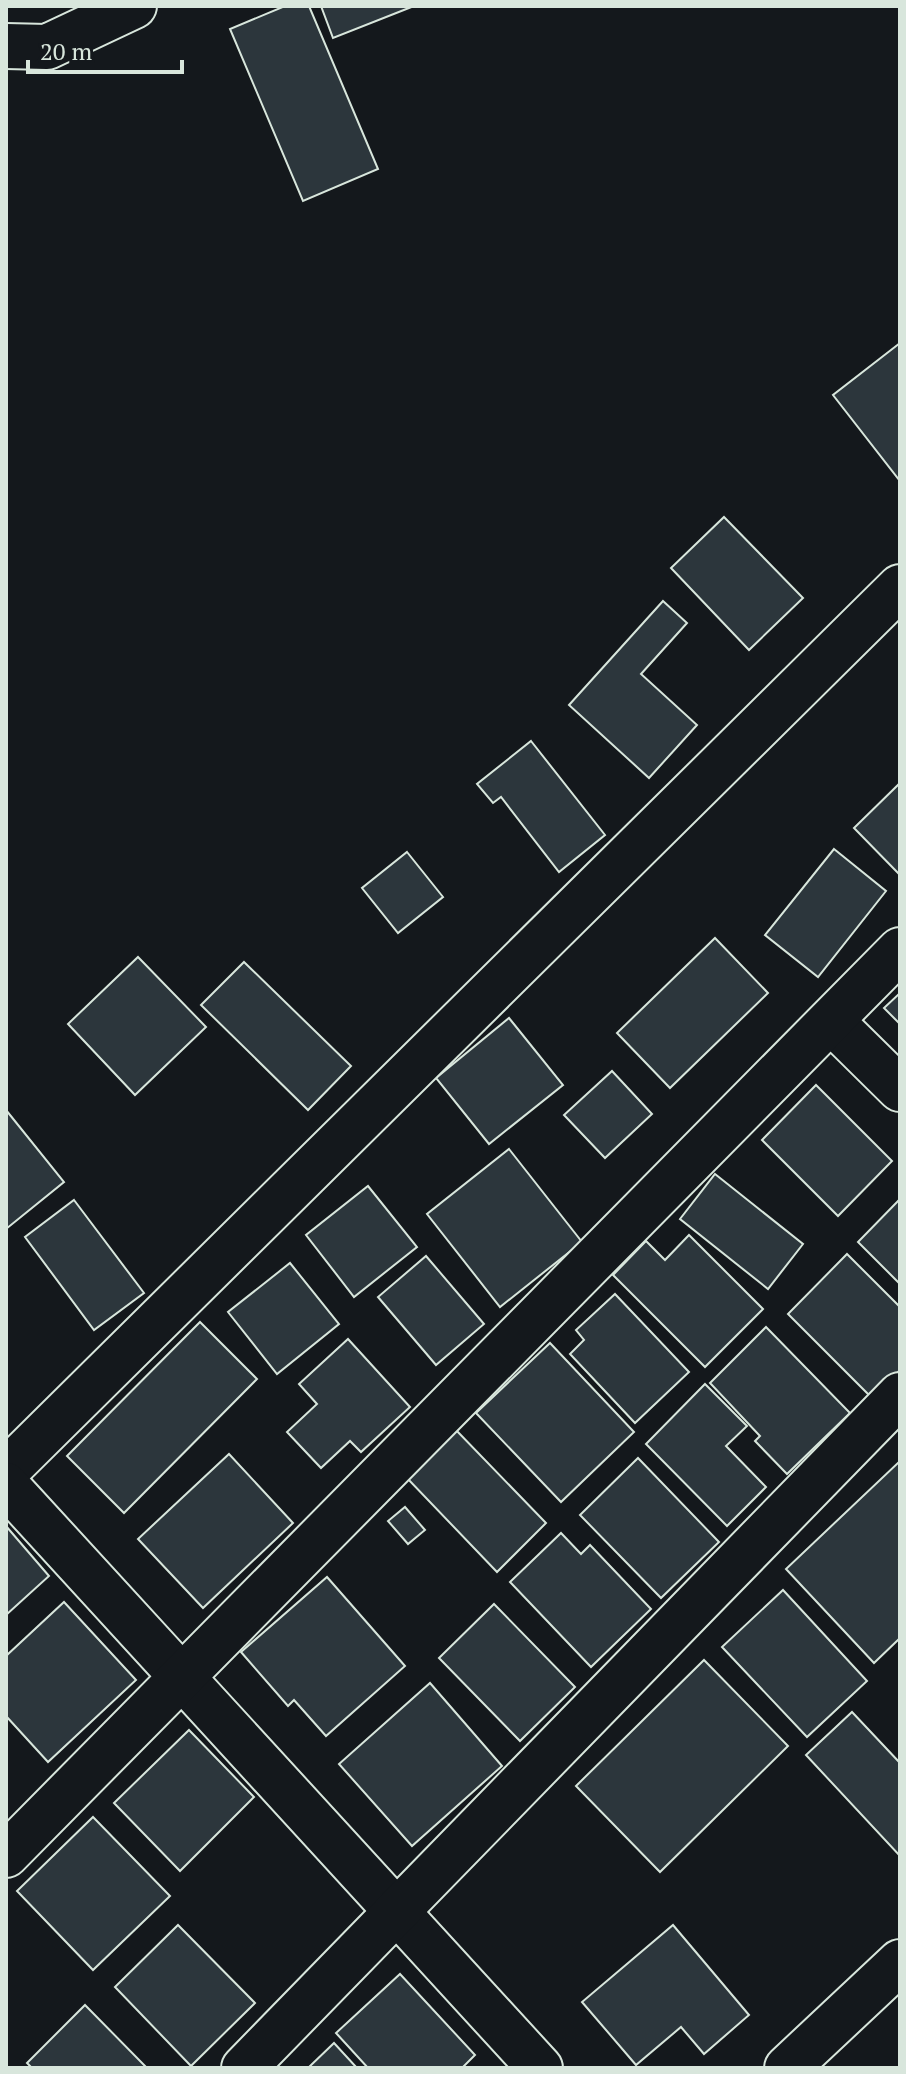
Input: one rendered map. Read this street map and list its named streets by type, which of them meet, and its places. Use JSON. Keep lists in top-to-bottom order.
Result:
{
  "scale_bar": "20 m"
}
